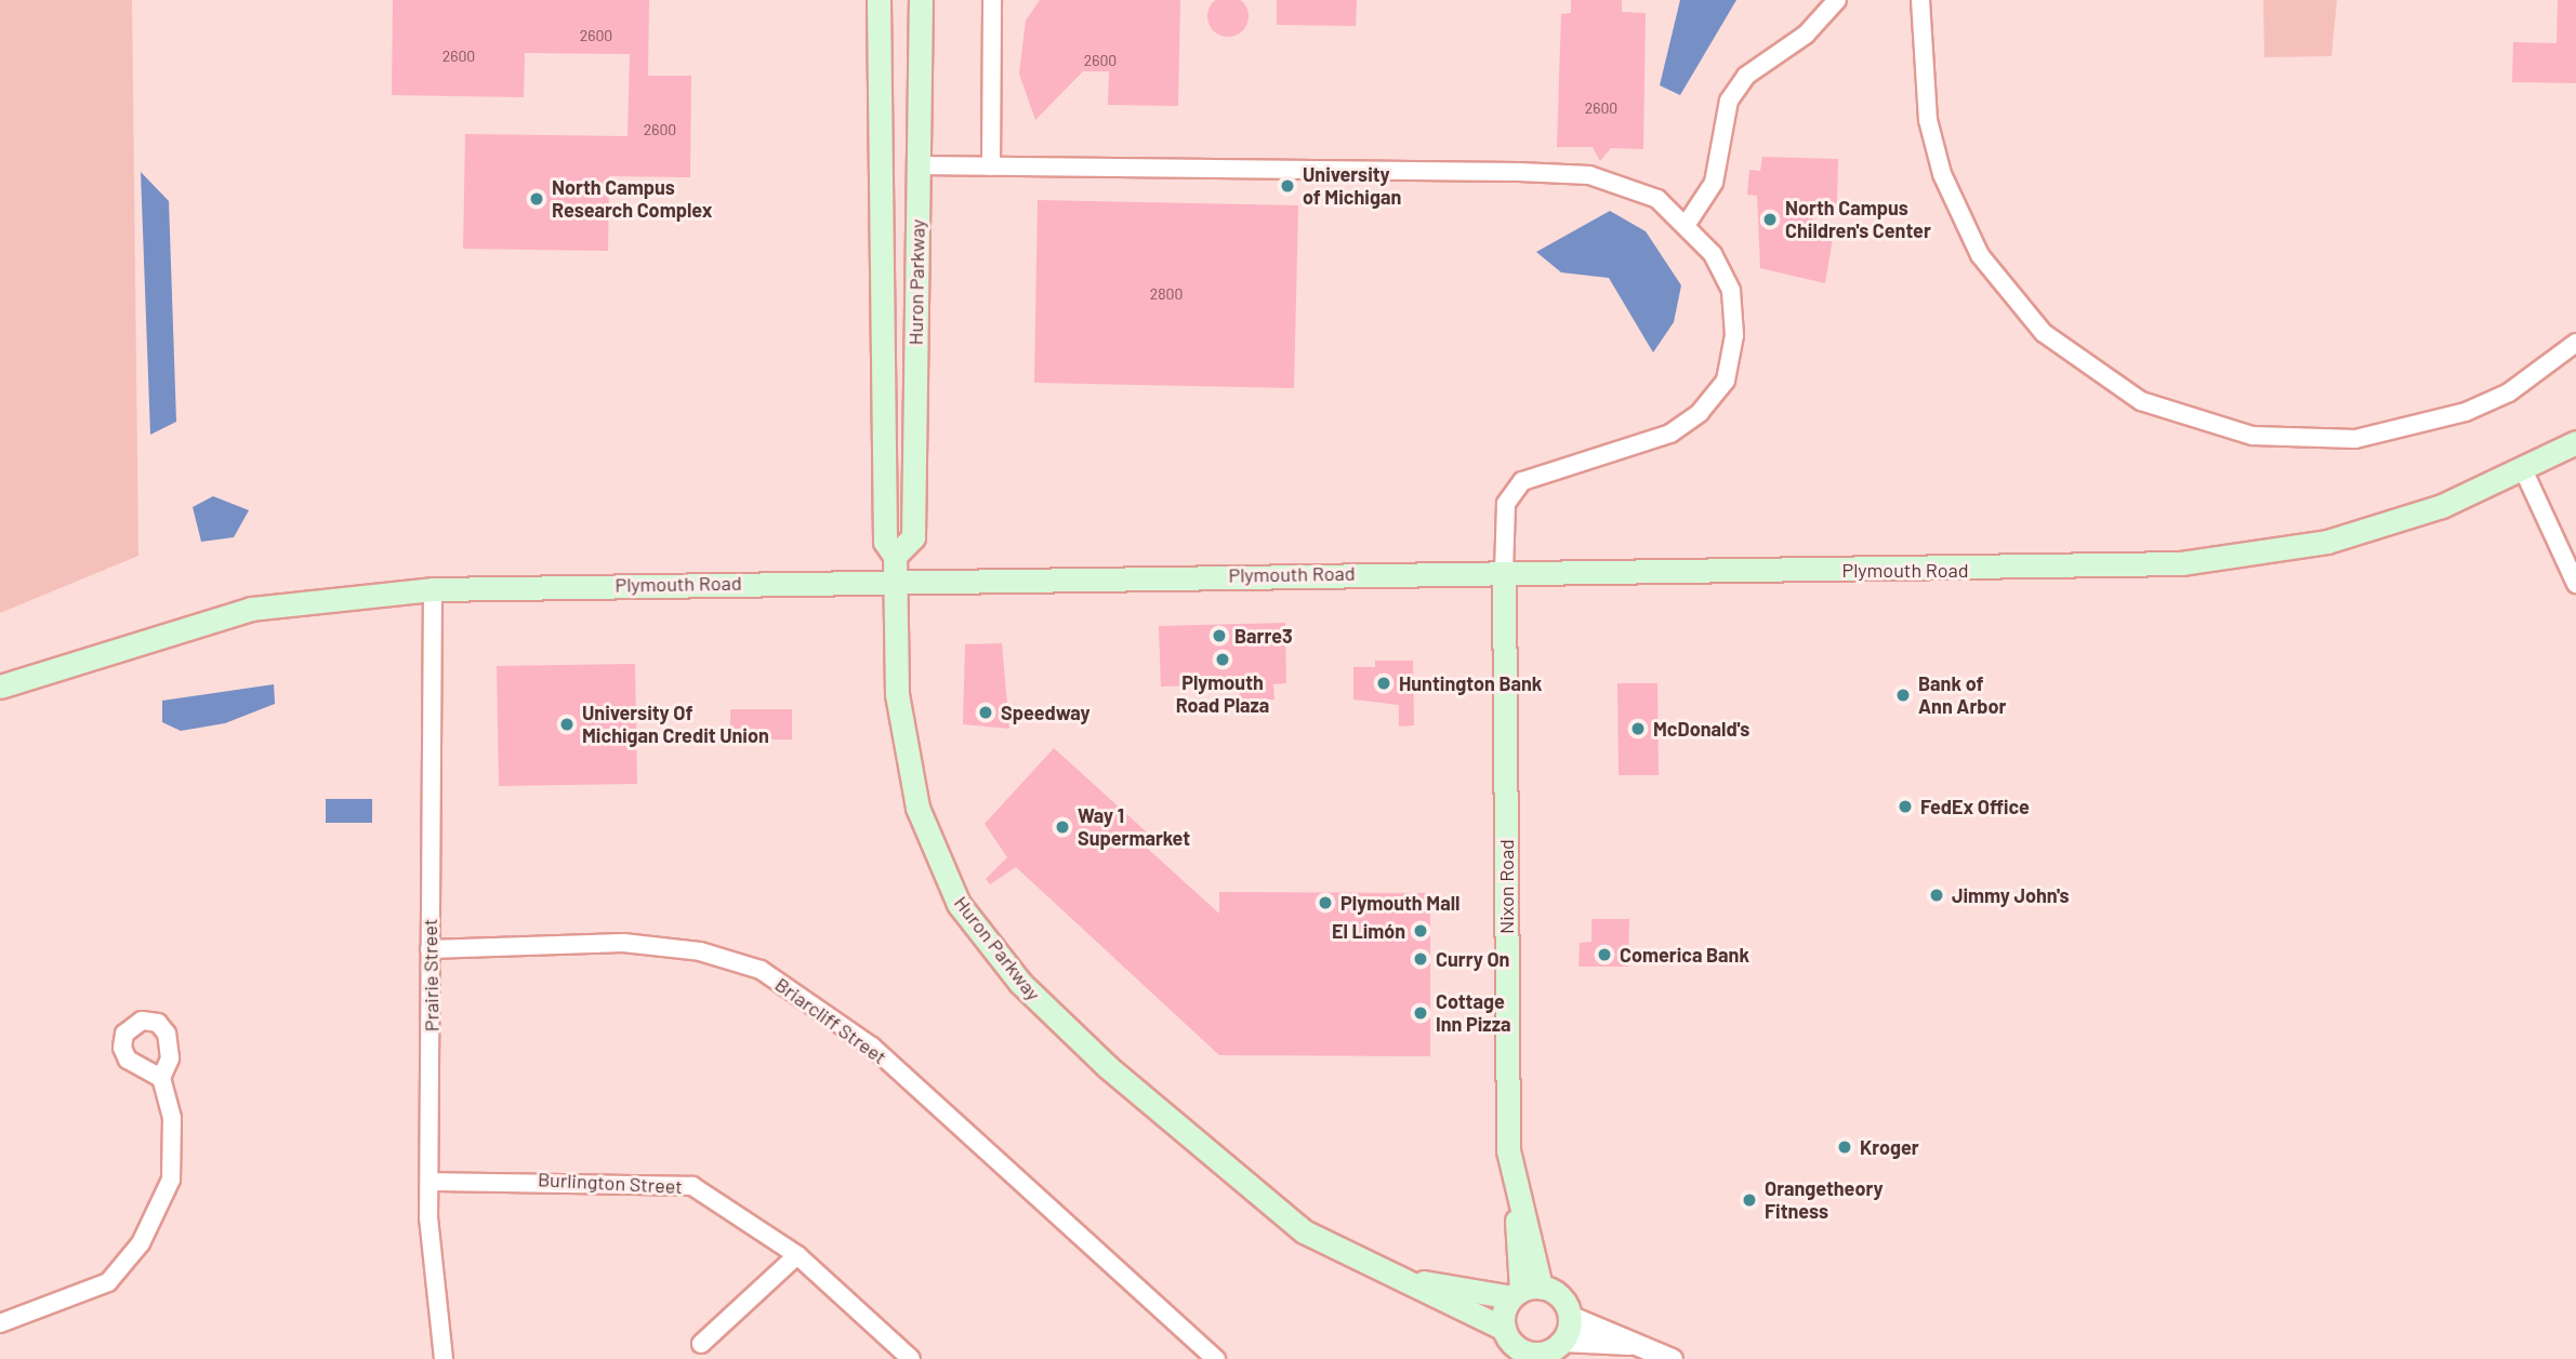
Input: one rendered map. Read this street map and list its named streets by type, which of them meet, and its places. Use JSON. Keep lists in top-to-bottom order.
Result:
{
  "streets": {
    "main road": ["Huron Parkway", "Plymouth Road", "Nixon Road"],
    "street": ["Prairie Street", "Briarcliff Street", "Burlington Street"]
  },
  "crossings": [
    ["Huron Parkway", "Plymouth Road"],
    ["Huron Parkway", "Nixon Road"],
    ["Plymouth Road", "Nixon Road"],
    ["Plymouth Road", "Prairie Street"],
    ["Prairie Street", "Briarcliff Street"],
    ["Prairie Street", "Burlington Street"]
  ],
  "places": [
    "University of Michigan",
    "North Campus Research Complex",
    "North Campus Children's Center",
    "Barre3",
    "Plymouth Road Plaza",
    "Huntington Bank",
    "Bank of Ann Arbor",
    "Speedway",
    "University Of Michigan Credit Union",
    "McDonald's",
    "FedEx Office",
    "Way 1 Supermarket",
    "Jimmy John's",
    "Plymouth Mall",
    "El Limón",
    "Comerica Bank",
    "Curry On",
    "Cottage Inn Pizza",
    "Kroger",
    "Orangetheory Fitness"
  ],
  "house_numbers": [
    "2600",
    "2600",
    "2600",
    "2600",
    "2600",
    "2800"
  ]
}
